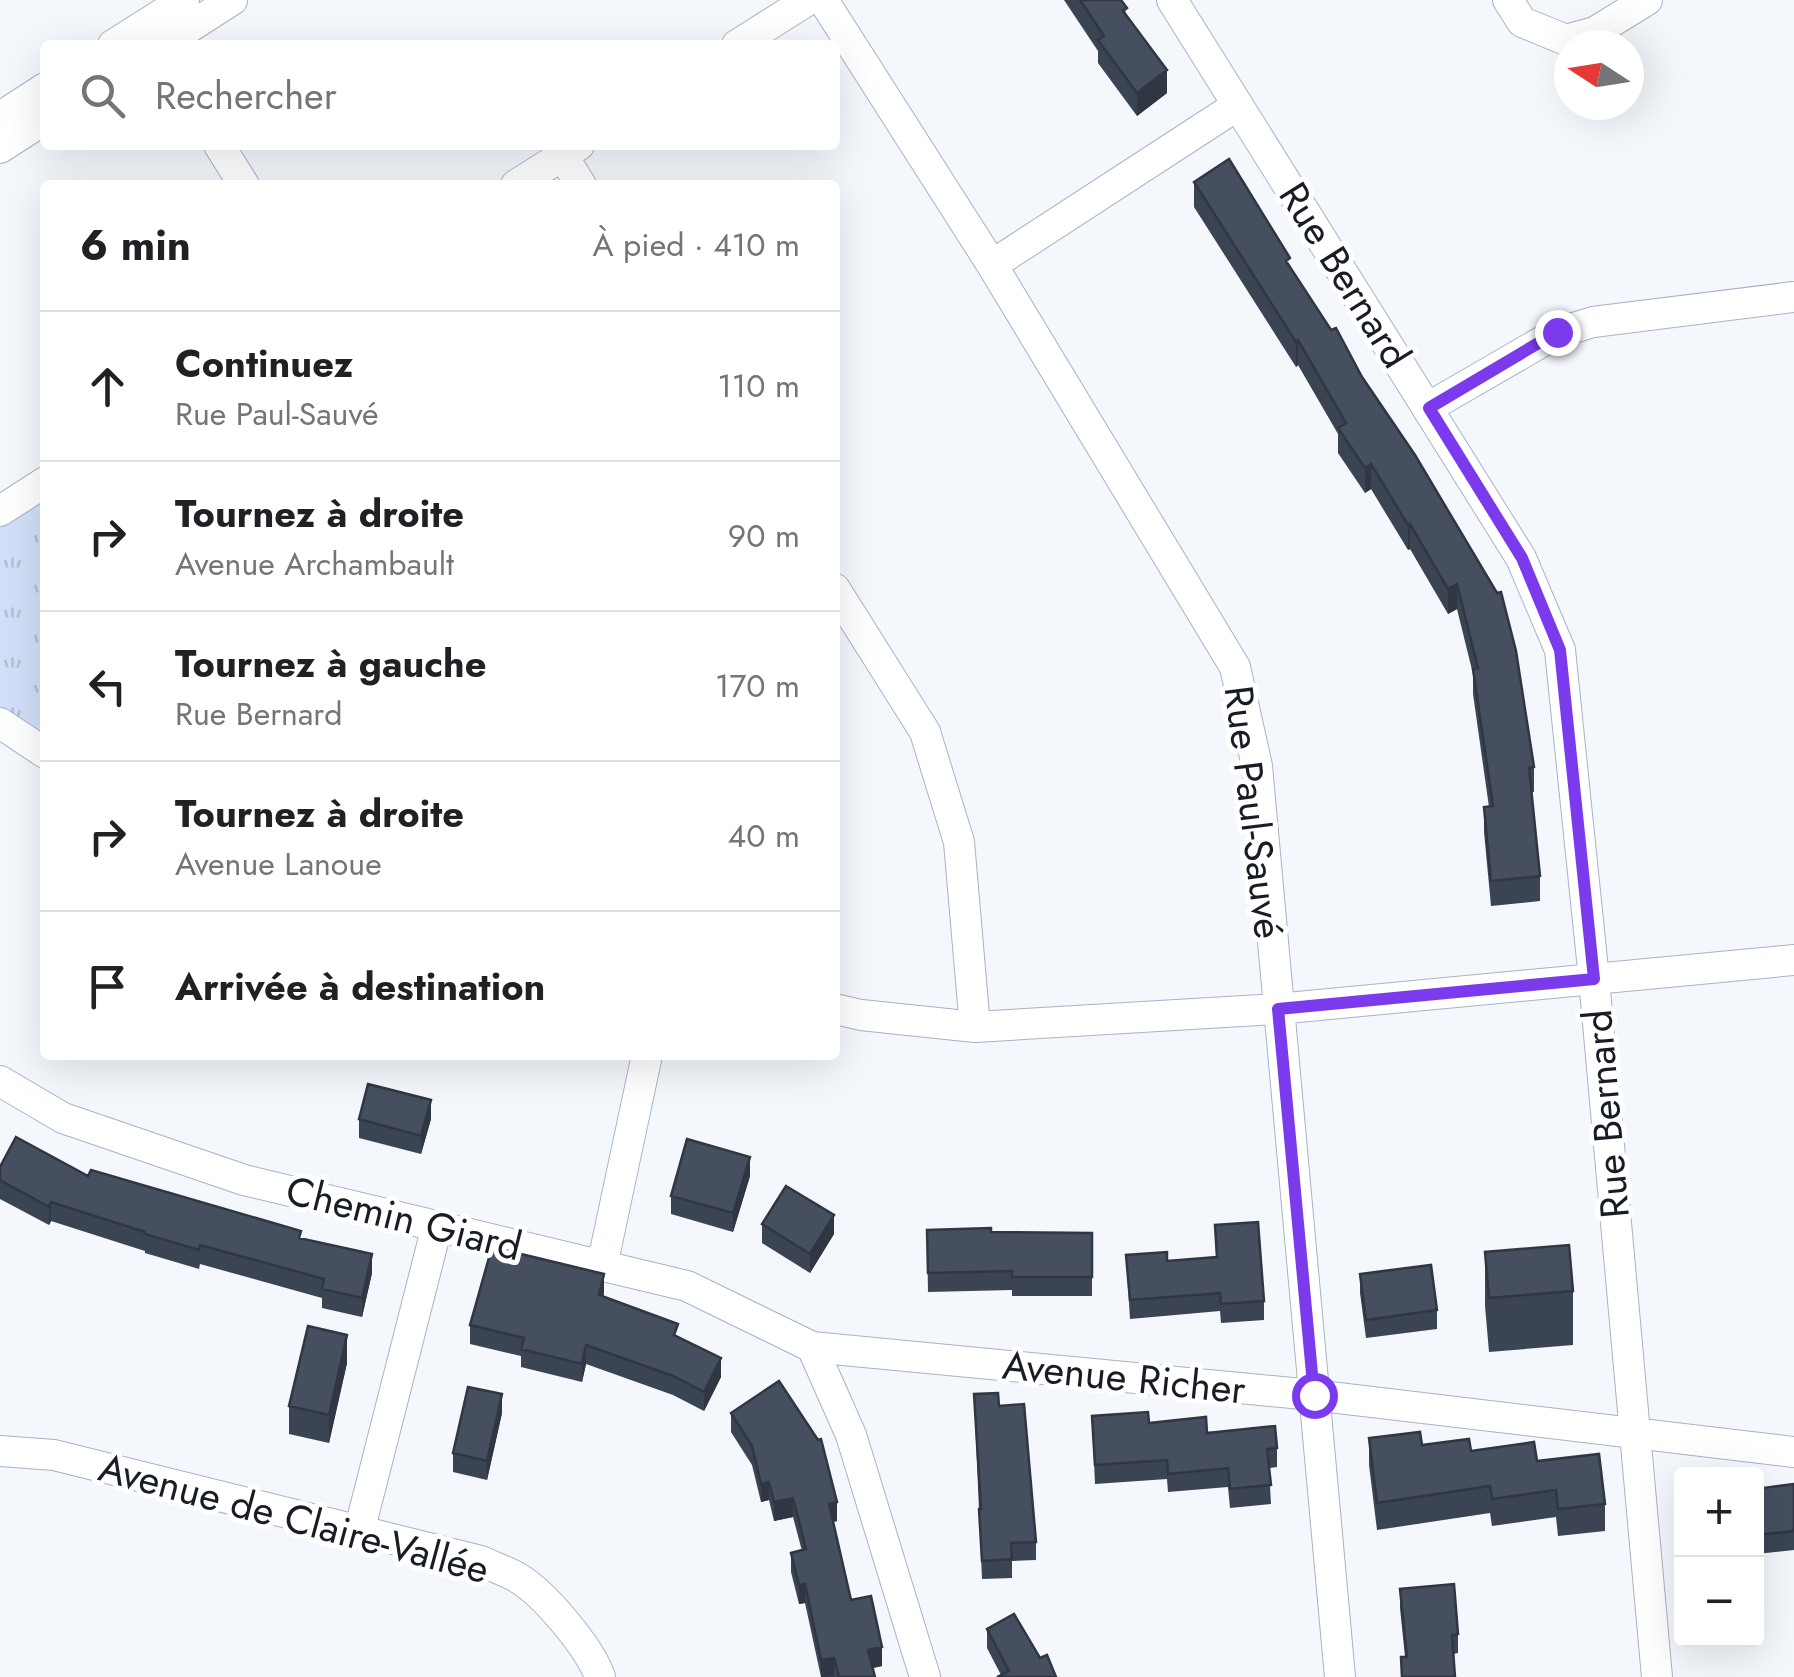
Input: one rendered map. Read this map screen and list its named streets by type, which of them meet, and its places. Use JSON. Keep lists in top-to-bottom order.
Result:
{
  "streets": {
    "street": [
      "Rue Bernard",
      "Rue Paul-Sauvé",
      "Chemin Giard",
      "Avenue Richer",
      "Avenue de Claire-Vallée"
    ]
  },
  "crossings": [
    ["Rue Bernard", "Avenue Richer"],
    ["Rue Paul-Sauvé", "Avenue Richer"],
    ["Chemin Giard", "Avenue Richer"]
  ],
  "north": "left",
  "page": {
    "search": "Rechercher",
    "heading": ["6 min", "À pied · 410 m"],
    "list": [
      ["Continuez", "Rue Paul-Sauvé", "110 m"],
      ["Tournez à droite", "Avenue Archambault", "90 m"],
      ["Tournez à gauche", "Rue Bernard", "170 m"],
      ["Tournez à droite", "Avenue Lanoue", "40 m"],
      "Arrivée à destination"
    ],
    "map_buttons": ["+", "−"]
  }
}
